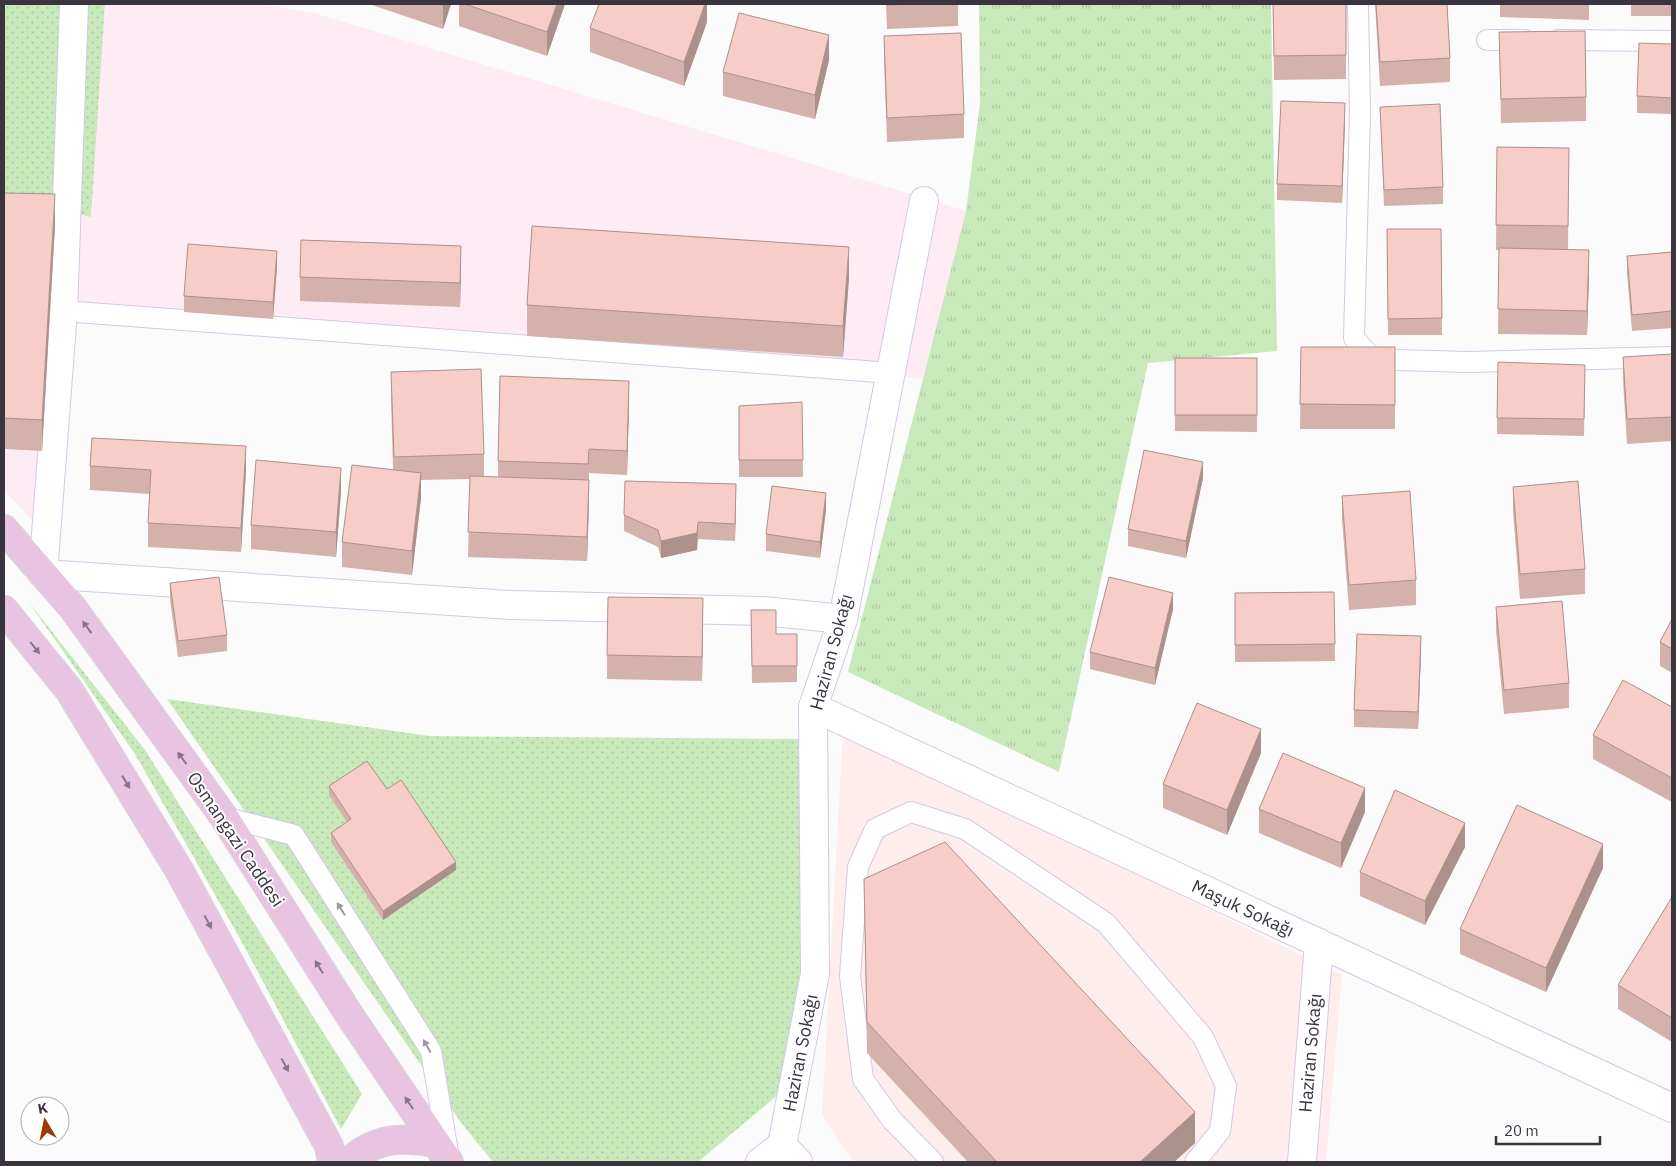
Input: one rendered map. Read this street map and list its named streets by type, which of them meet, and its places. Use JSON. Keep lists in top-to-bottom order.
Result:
{
  "streets": {
    "main road": ["Osmangazi Caddesi"],
    "street": ["Haziran Sokağı", "Maşuk Sokağı"]
  },
  "crossings": [
    ["Haziran Sokağı", "Maşuk Sokağı"]
  ],
  "scale_bar": "20 m",
  "north": "top"
}
